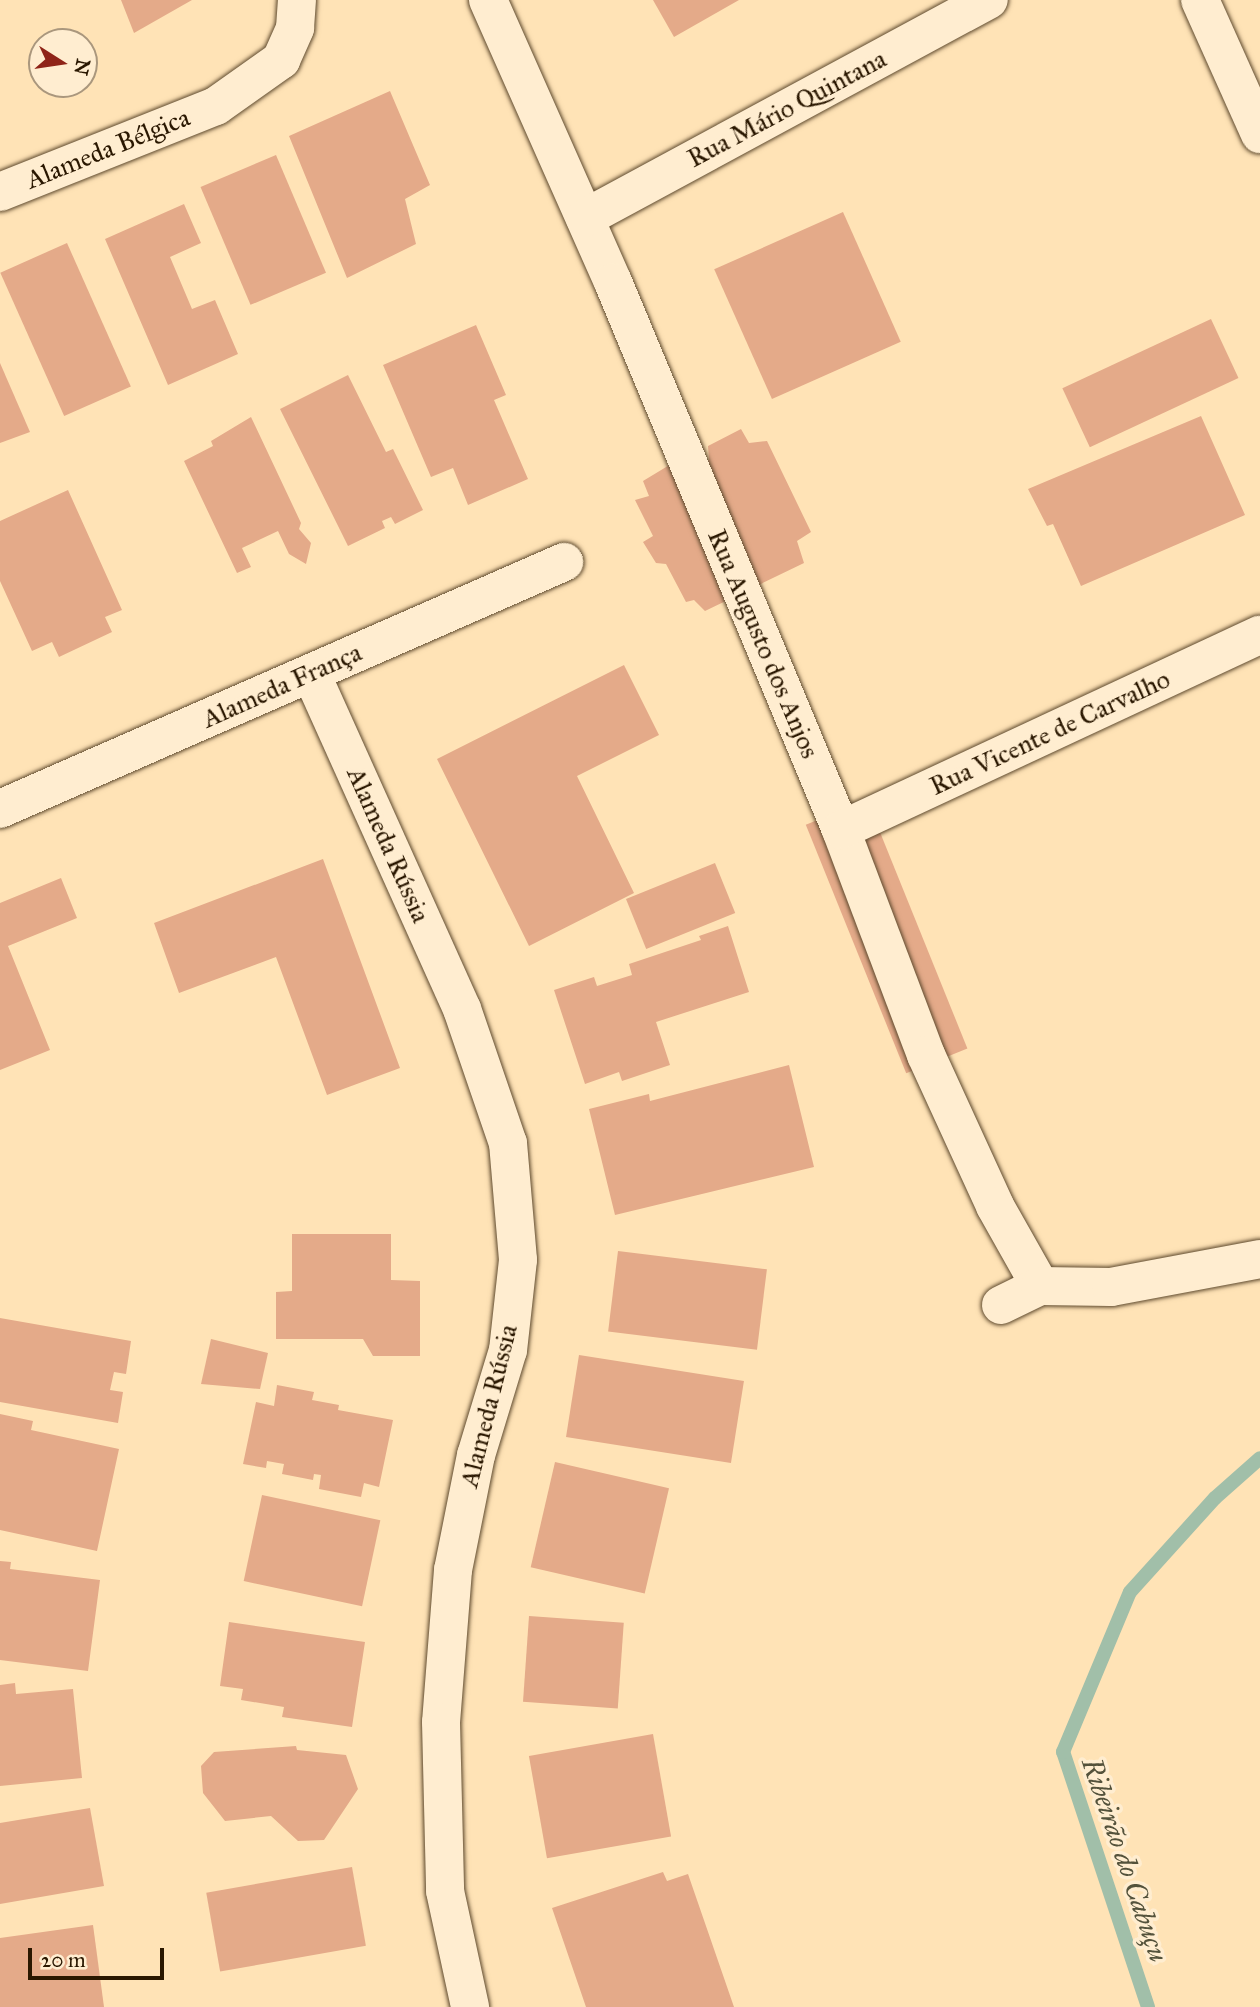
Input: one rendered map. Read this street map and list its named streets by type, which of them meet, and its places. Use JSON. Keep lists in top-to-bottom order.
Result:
{
  "streets": {
    "street": [
      "Rua Mário Quintana",
      "Alameda Bélgica",
      "Rua Augusto dos Anjos",
      "Alameda França",
      "Rua Vicente de Carvalho",
      "Alameda Rússia"
    ]
  },
  "crossings": [
    ["Rua Mário Quintana", "Rua Augusto dos Anjos"],
    ["Rua Augusto dos Anjos", "Rua Vicente de Carvalho"],
    ["Alameda França", "Alameda Rússia"]
  ],
  "water": ["Ribeirão do Cabuçu"],
  "scale_bar": "20 m",
  "north": "right"
}
